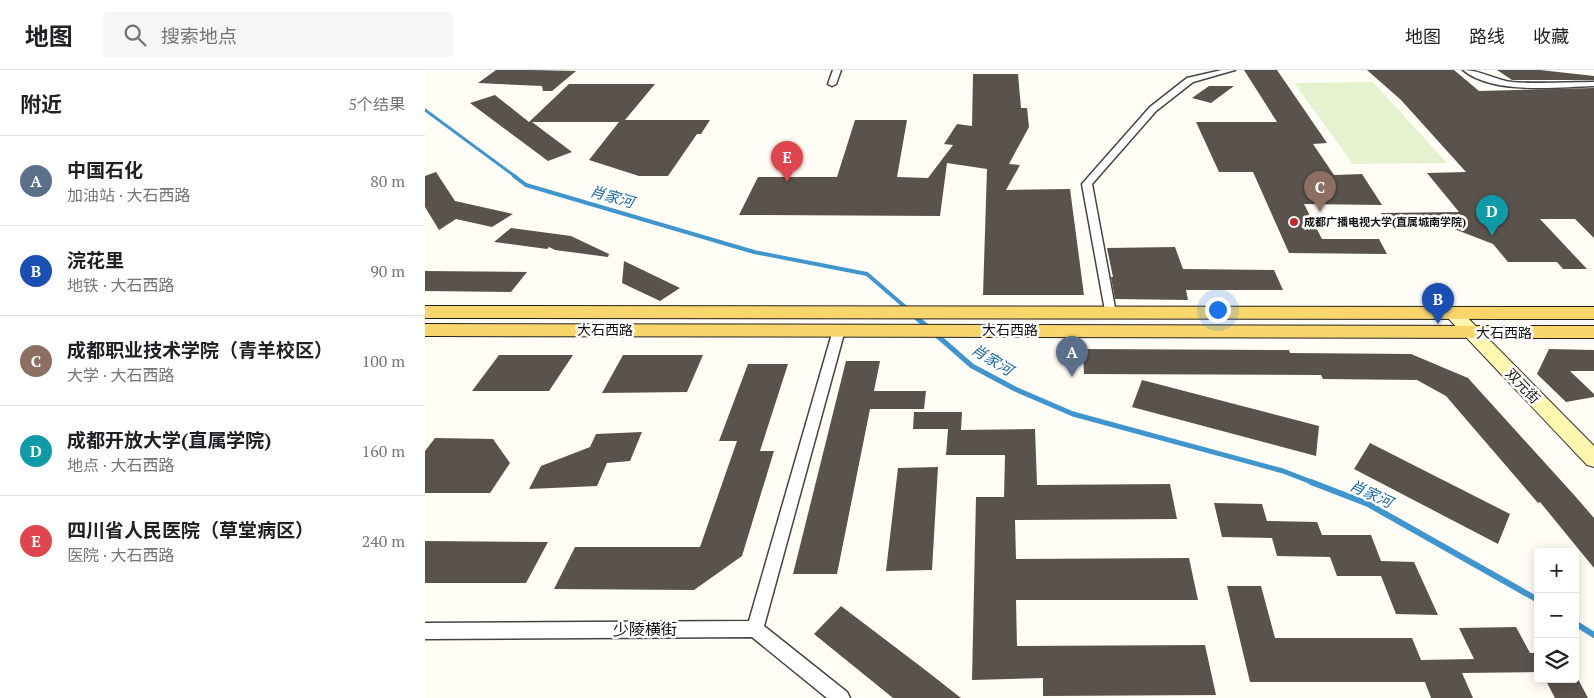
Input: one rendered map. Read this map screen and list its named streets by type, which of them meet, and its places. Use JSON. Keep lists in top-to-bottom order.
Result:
{
  "streets": {
    "main road": ["大石西路", "双元街"],
    "street": ["少陵横街"]
  },
  "crossings": [
    ["大石西路", "双元街"]
  ],
  "water": ["肖家河"],
  "places": ["成都广播电视大学(直属城南学院)"],
  "page": {
    "header": "地图",
    "search": "搜索地点",
    "nav": ["地图", "路线", "收藏"],
    "heading": ["附近", "5个结果"],
    "list": [
      {
        "mark": "A",
        "name": "中国石化",
        "note": "加油站 · 大石西路",
        "value": "80 m"
      },
      {
        "mark": "B",
        "name": "浣花里",
        "note": "地铁 · 大石西路",
        "value": "90 m"
      },
      {
        "mark": "C",
        "name": "成都职业技术学院（青羊校区）",
        "note": "大学 · 大石西路",
        "value": "100 m"
      },
      {
        "mark": "D",
        "name": "成都开放大学(直属学院)",
        "note": "地点 · 大石西路",
        "value": "160 m"
      },
      {
        "mark": "E",
        "name": "四川省人民医院（草堂病区）",
        "note": "医院 · 大石西路",
        "value": "240 m"
      }
    ],
    "pins": [
      "E",
      "C",
      "D",
      "B",
      "A"
    ],
    "map_buttons": ["+", "−"]
  }
}
